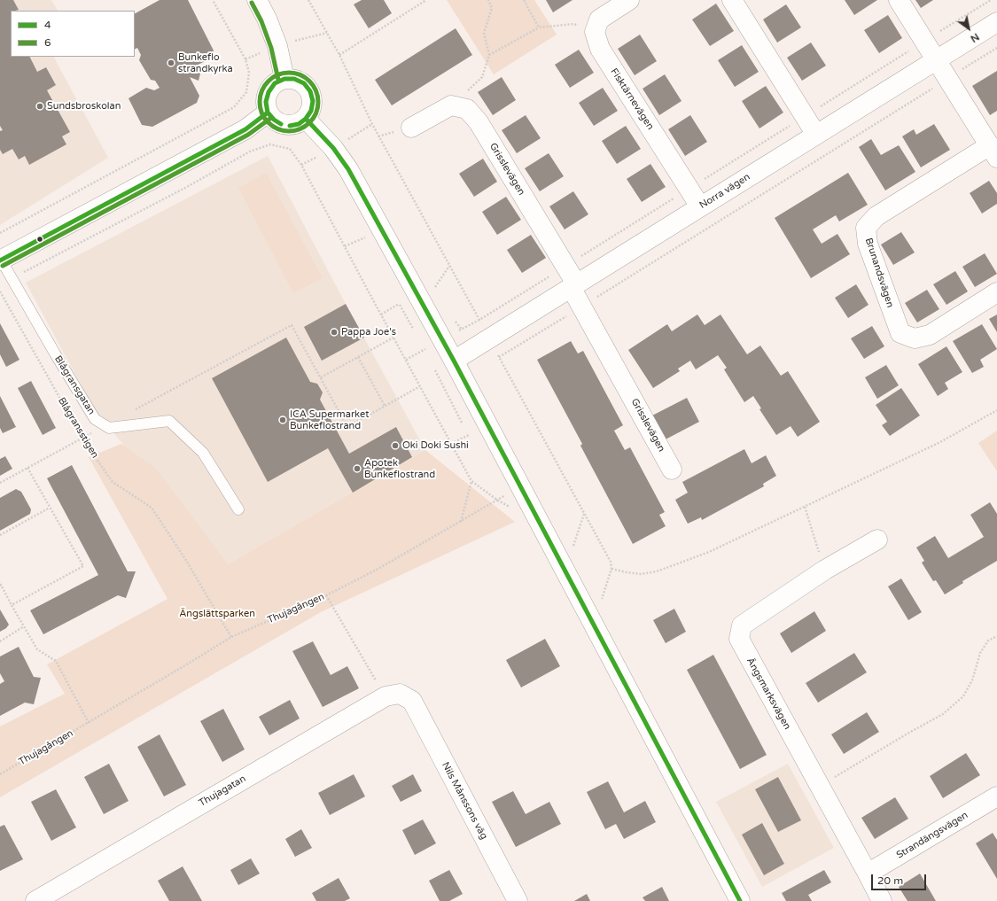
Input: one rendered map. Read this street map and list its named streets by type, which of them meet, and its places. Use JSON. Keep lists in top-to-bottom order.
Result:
{
  "streets": {
    "street": [
      "Fisktärnevägen",
      "Grisslevägen",
      "Norra vägen",
      "Brunandsvägen",
      "Ängsmarksvägen",
      "Thujagatan",
      "Nils Månssons väg",
      "Strandängsvägen"
    ],
    "lane": ["Blågransgatan"],
    "path": ["Blågransstigen", "Thujagången"]
  },
  "crossings": [
    ["Fisktärnevägen", "Norra vägen"],
    ["Grisslevägen", "Norra vägen"],
    ["Norra vägen", "Brunandsvägen"],
    ["Blågransstigen", "Thujagången"],
    ["Ängsmarksvägen", "Strandängsvägen"],
    ["Thujagatan", "Nils Månssons väg"]
  ],
  "parks": ["Ängslättsparken"],
  "places": [
    "Bunkeflo strandkyrka",
    "Sundsbroskolan",
    "Pappa Joe's",
    "ICA Supermarket Bunkeflostrand",
    "Oki Doki Sushi",
    "Apotek Bunkeflostrand"
  ],
  "lines": ["transit line 6", "transit line 4"],
  "legend": ["4", "6"],
  "scale_bar": "20 m",
  "north": "bottom right"
}
